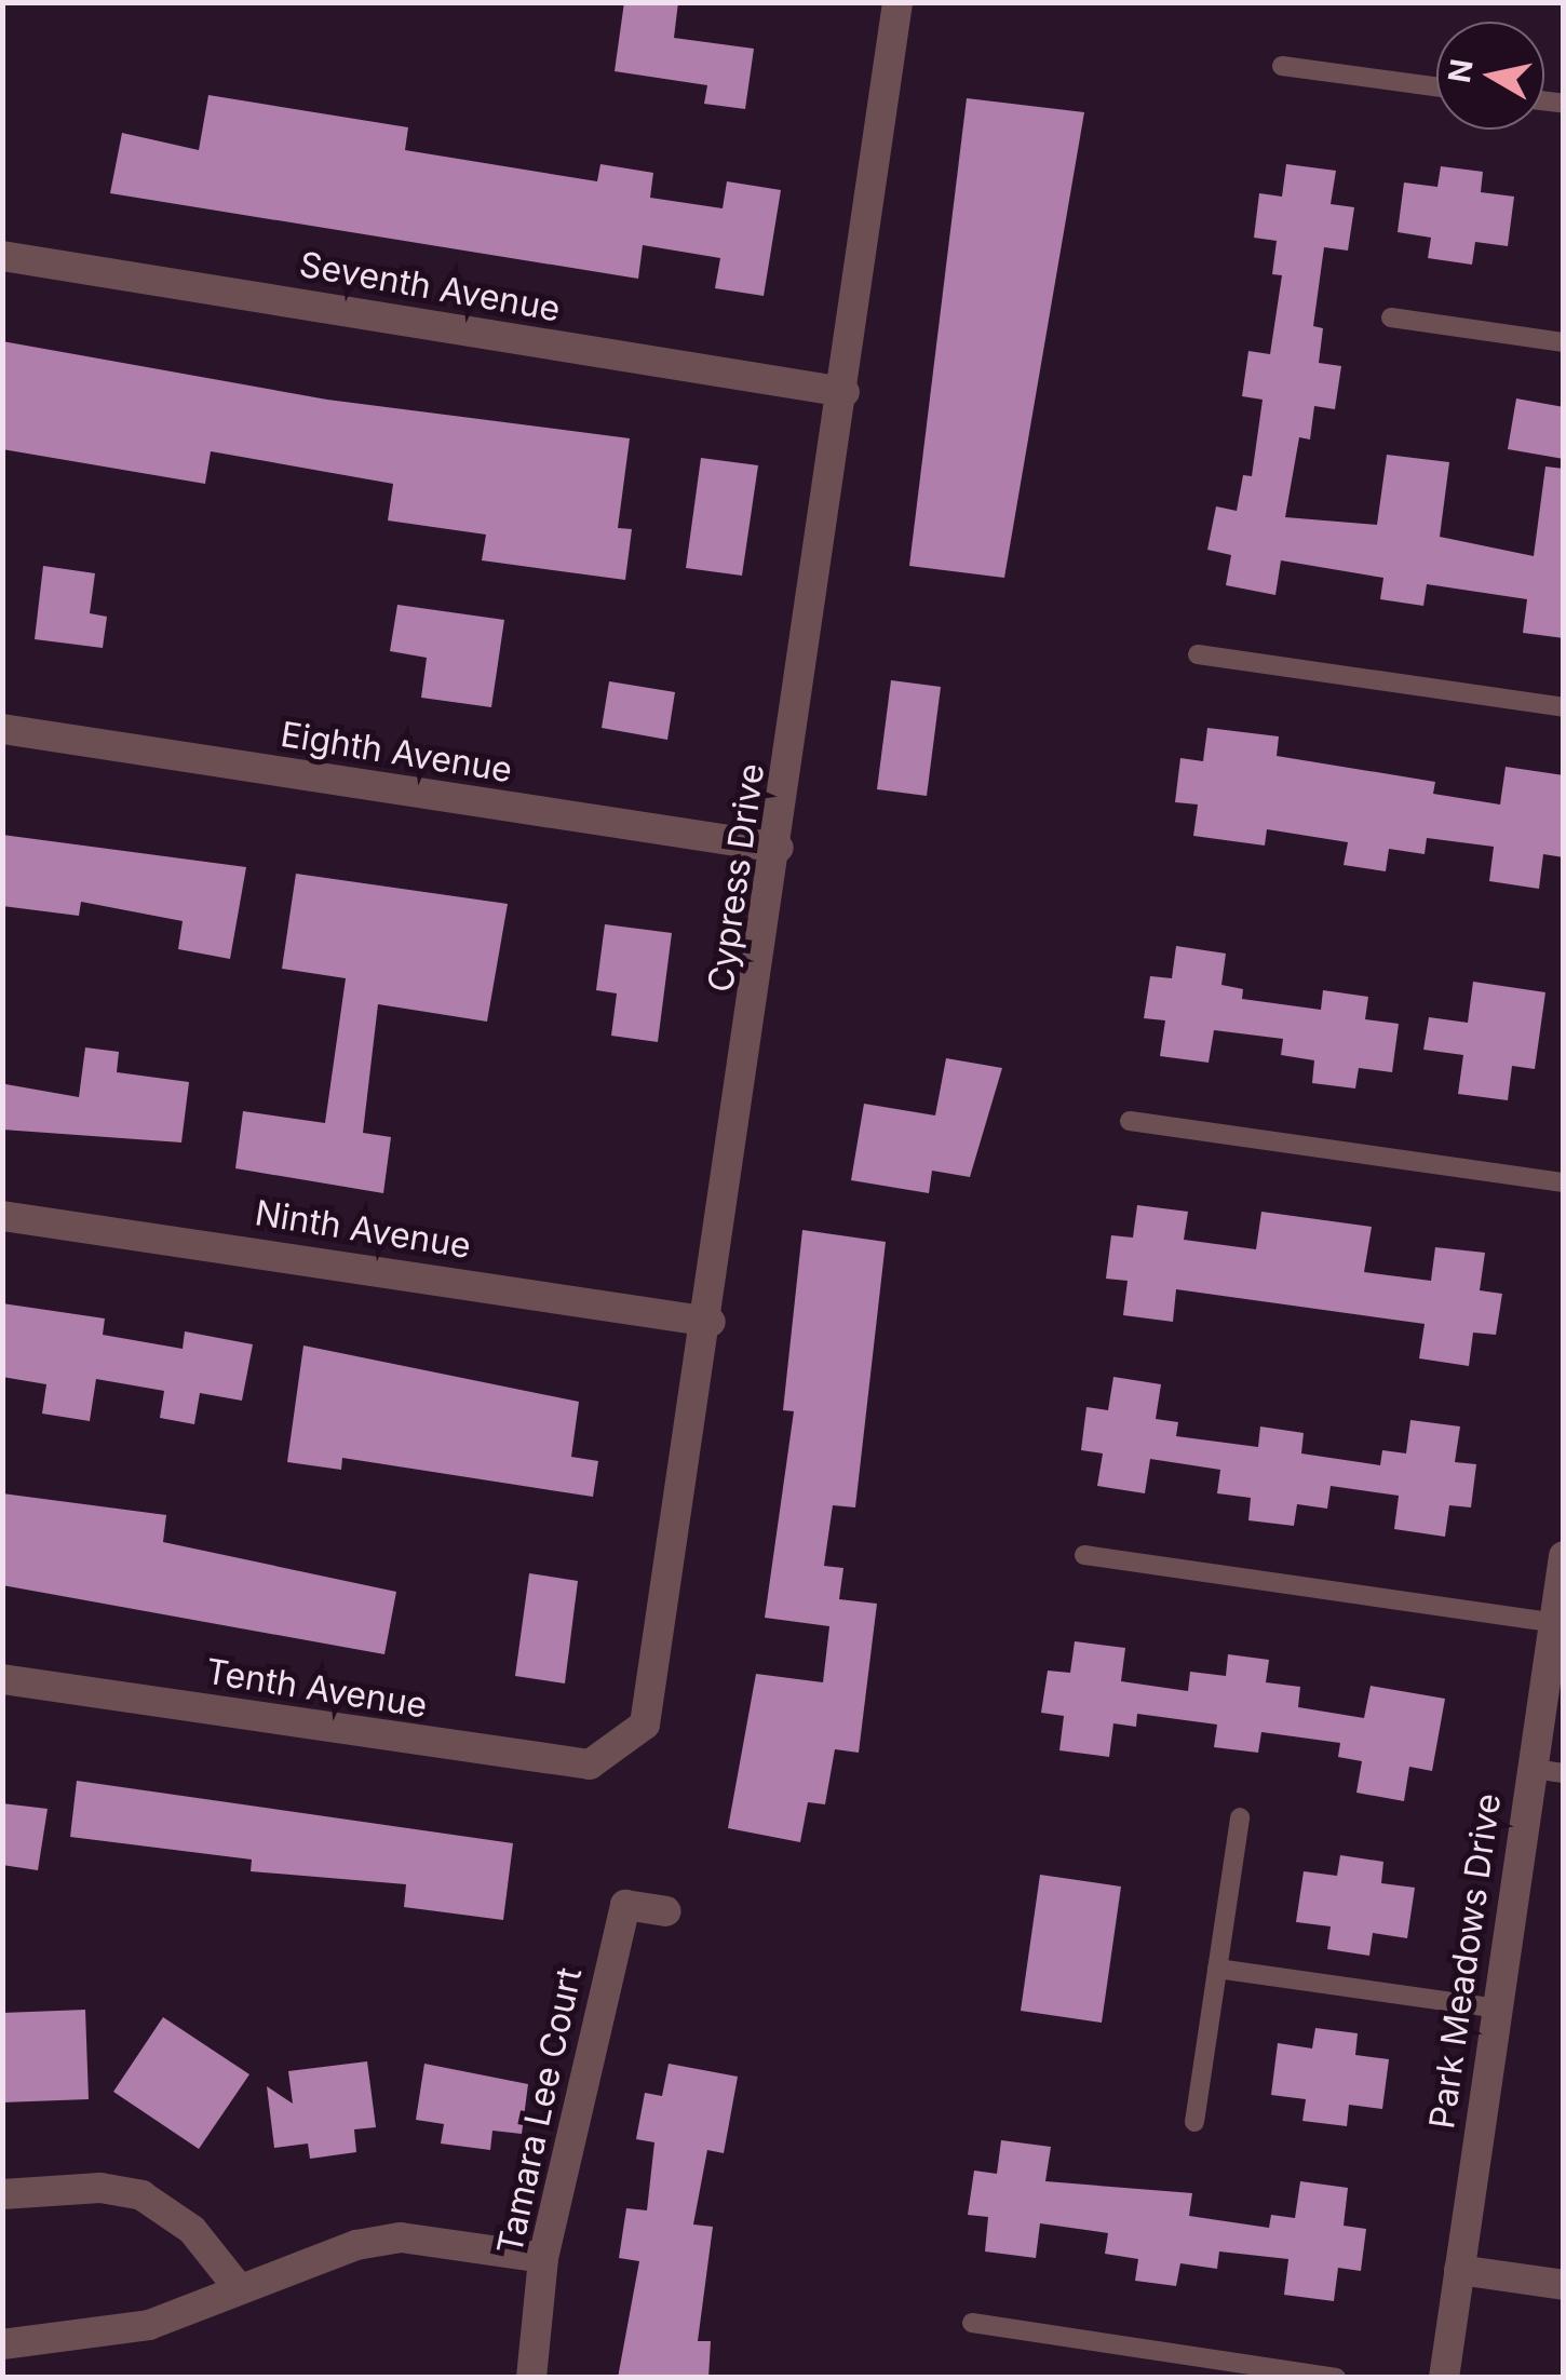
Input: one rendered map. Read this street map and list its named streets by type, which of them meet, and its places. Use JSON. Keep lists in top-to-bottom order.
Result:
{
  "streets": {
    "street": [
      "Seventh Avenue",
      "Eighth Avenue",
      "Cypress Drive",
      "Ninth Avenue",
      "Tenth Avenue",
      "Park Meadows Drive",
      "Tamara Lee Court"
    ]
  },
  "crossings": [
    ["Seventh Avenue", "Cypress Drive"],
    ["Eighth Avenue", "Cypress Drive"],
    ["Cypress Drive", "Ninth Avenue"],
    ["Cypress Drive", "Tenth Avenue"]
  ],
  "north": "left"
}
